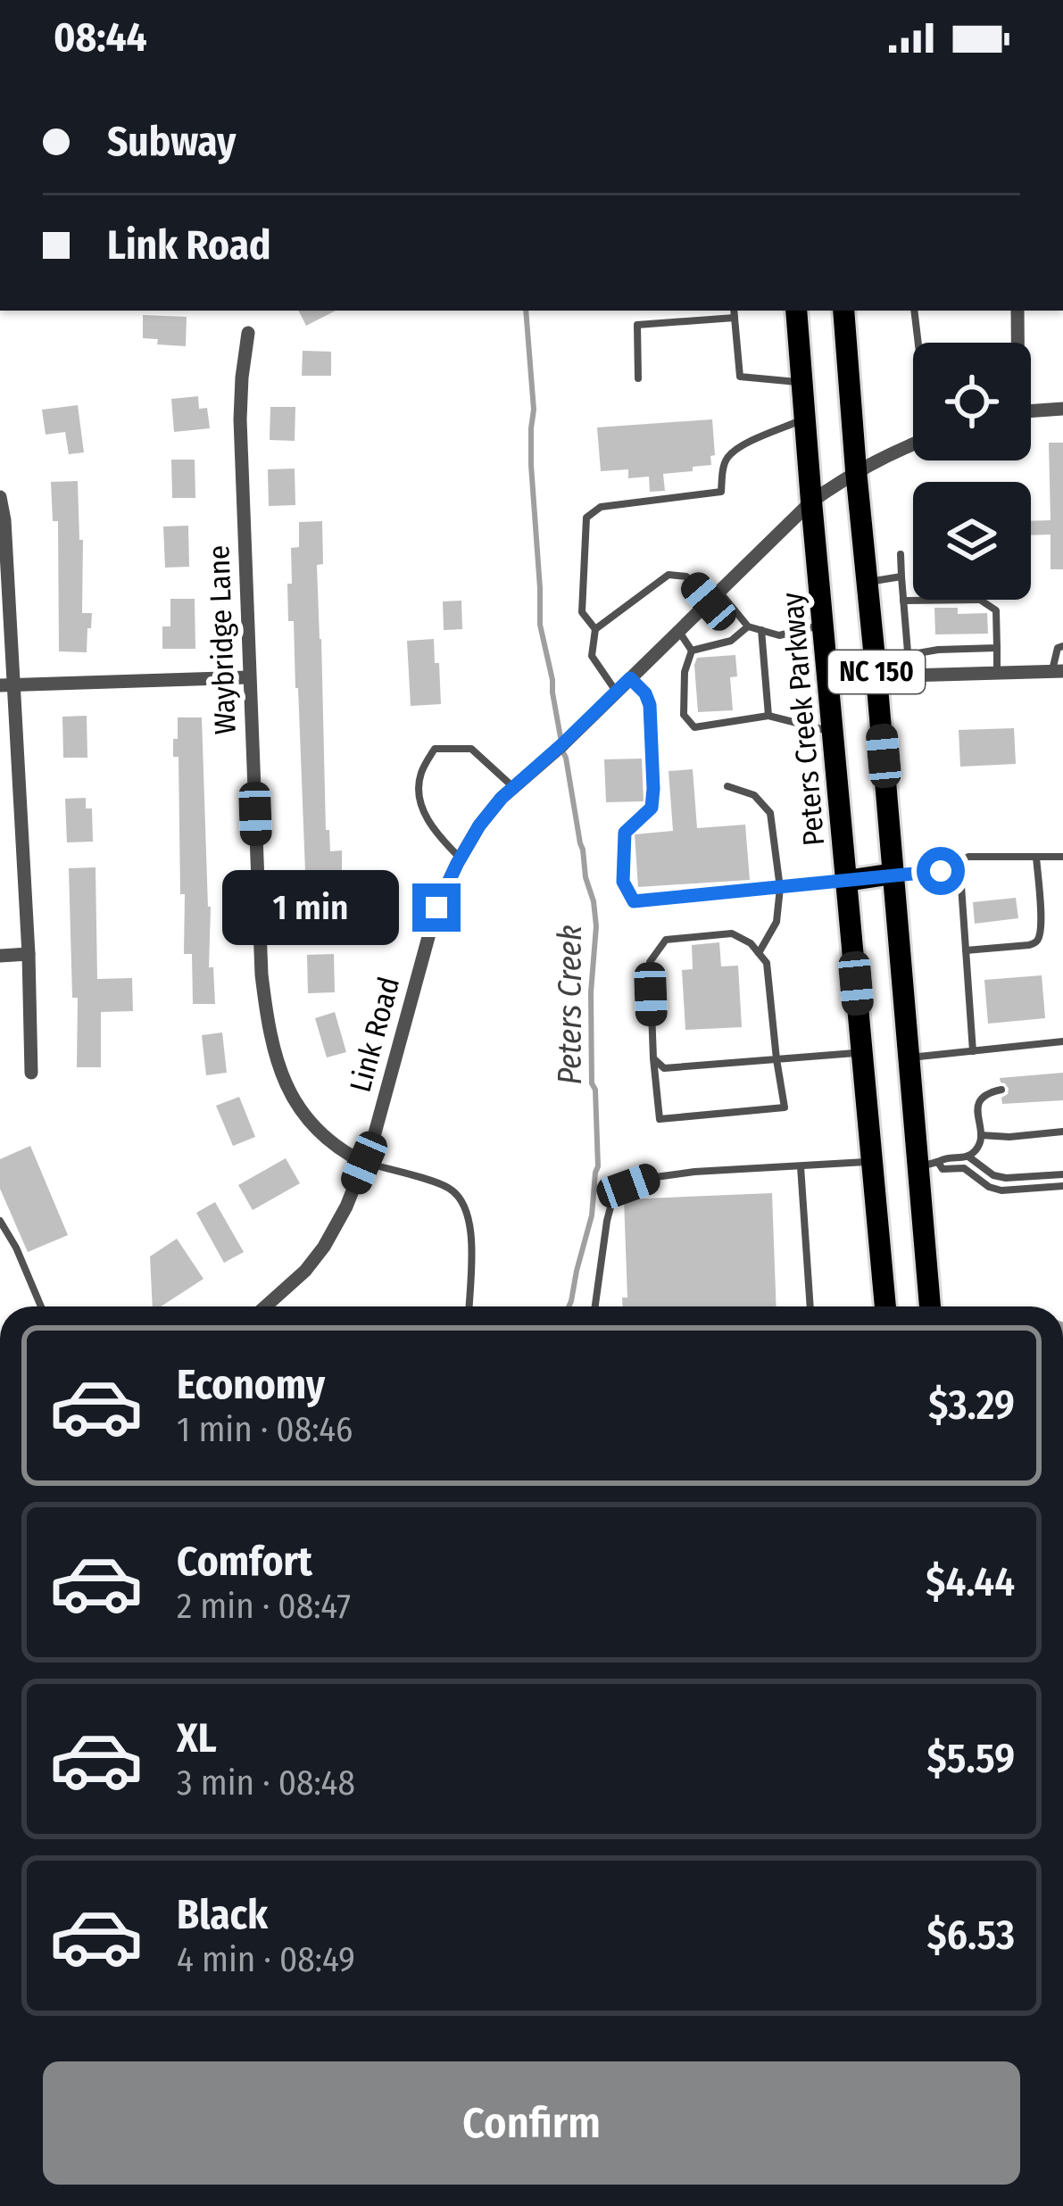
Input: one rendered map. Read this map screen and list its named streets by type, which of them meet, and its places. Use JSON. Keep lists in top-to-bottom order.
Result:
{
  "streets": {
    "main road": ["NC 150", "Peters Creek Parkway"],
    "street": ["Waybridge Lane", "Link Road"]
  },
  "crossings": [
    ["Waybridge Lane", "Link Road"],
    ["NC 150", "Link Road"],
    ["Peters Creek Parkway", "Link Road"]
  ],
  "water": ["Peters Creek"],
  "page": {
    "status": "08:44",
    "banner": ["Subway", "Link Road"],
    "bubble": "1 min",
    "list": [
      {
        "name": "Economy",
        "note": "1 min · 08:46",
        "value": "$3.29"
      },
      {
        "name": "Comfort",
        "note": "2 min · 08:47",
        "value": "$4.44"
      },
      {
        "name": "XL",
        "note": "3 min · 08:48",
        "value": "$5.59"
      },
      {
        "name": "Black",
        "note": "4 min · 08:49",
        "value": "$6.53"
      }
    ],
    "buttons": "Confirm"
  }
}
